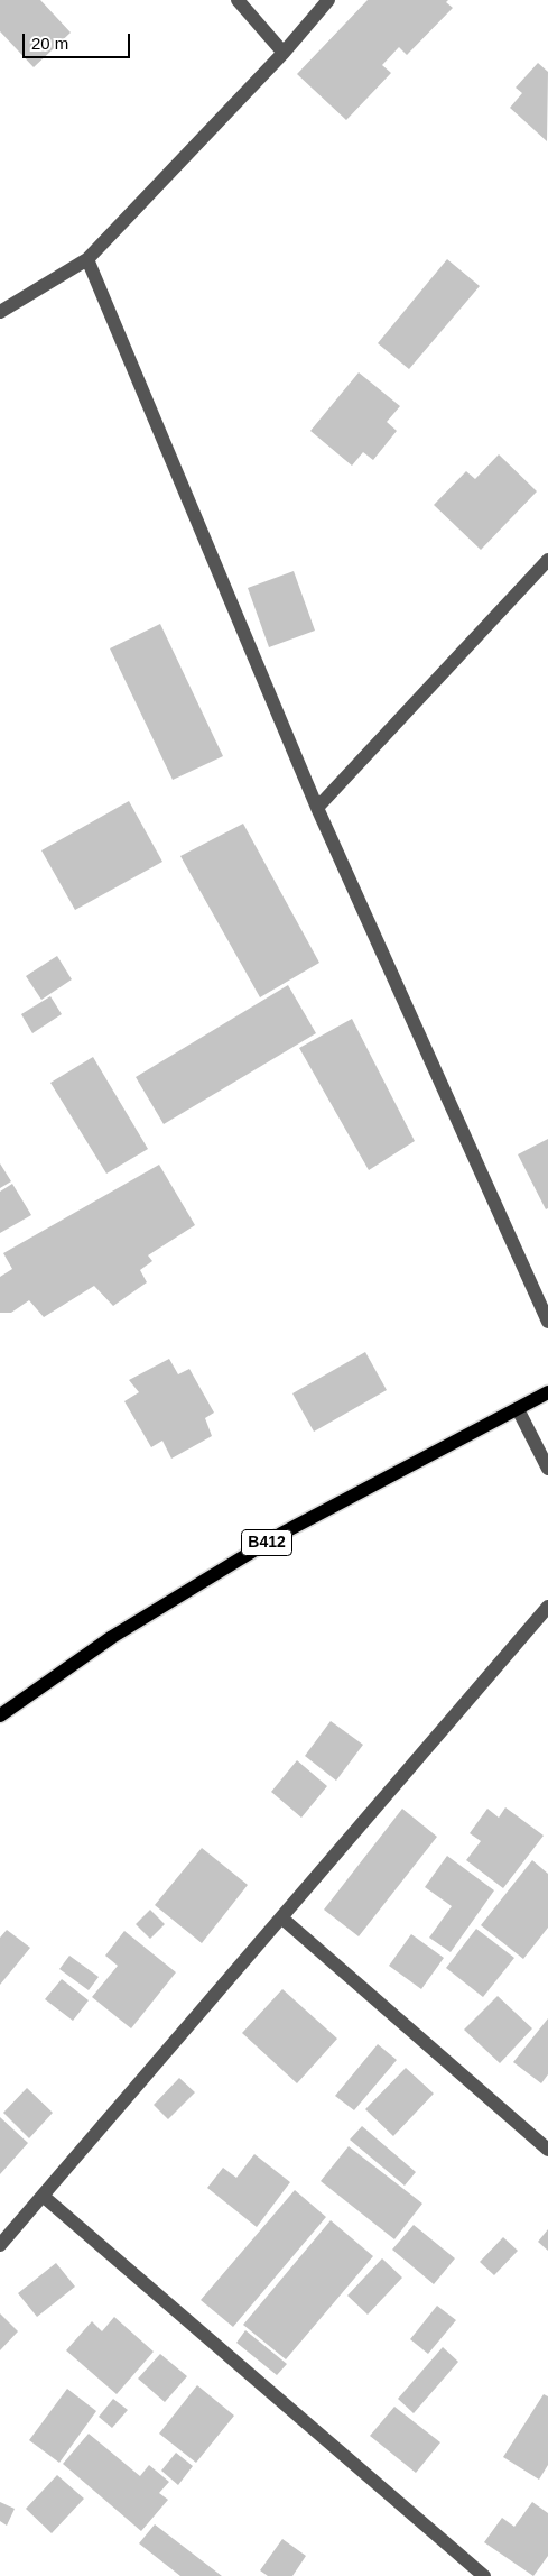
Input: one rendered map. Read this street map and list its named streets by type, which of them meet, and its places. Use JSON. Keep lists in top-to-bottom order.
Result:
{
  "streets": {
    "main road": ["B412"]
  },
  "scale_bar": "20 m"
}
